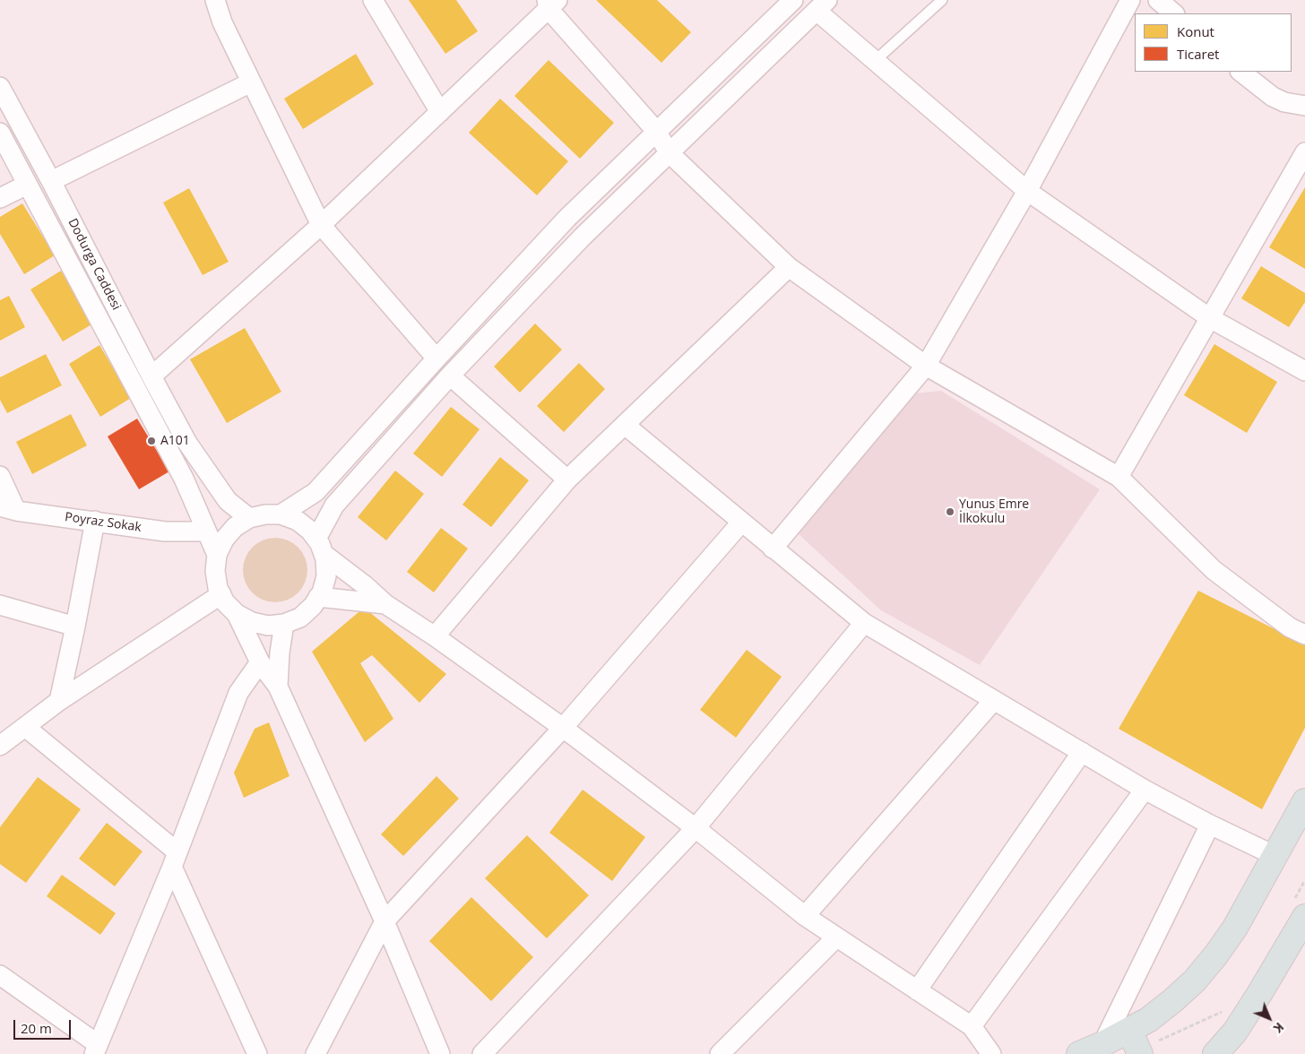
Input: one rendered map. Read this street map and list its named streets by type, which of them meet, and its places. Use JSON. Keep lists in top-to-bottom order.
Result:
{
  "streets": {
    "street": ["Dodurga Caddesi", "Poyraz Sokak"]
  },
  "places": ["A101", "Yunus Emre İlkokulu"],
  "legend": ["Konut", "Ticaret"],
  "scale_bar": "20 m",
  "north": "bottom right"
}
